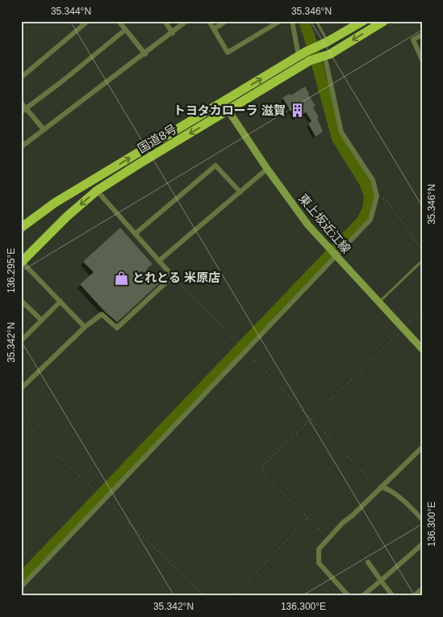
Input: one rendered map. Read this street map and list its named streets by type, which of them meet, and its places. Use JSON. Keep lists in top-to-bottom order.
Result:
{
  "streets": {
    "highway": ["国道8号"],
    "main road": ["東上坂近江線"]
  },
  "crossings": [
    ["国道8号", "東上坂近江線"]
  ],
  "places": {
    "building": ["トヨタカローラ 滋賀"],
    "shop": ["とれとる 米原店"]
  },
  "coordinates": [
    "35.344°N",
    "35.346°N",
    "136.295°E",
    "35.342°N",
    "136.300°E"
  ]
}
